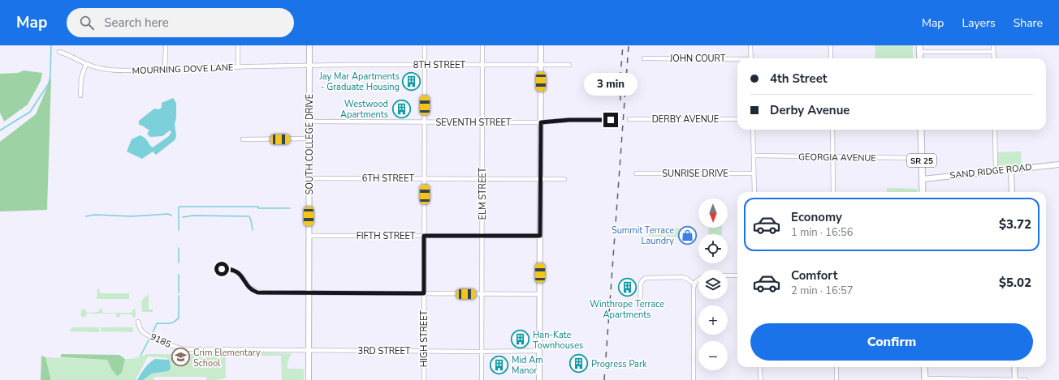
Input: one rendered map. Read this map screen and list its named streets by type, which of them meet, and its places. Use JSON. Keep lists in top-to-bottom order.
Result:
{
  "streets": {
    "main road": ["SR 25"],
    "street": [
      "JOHN COURT",
      "8TH STREET",
      "MOURNING DOVE LANE",
      "DERBY AVENUE",
      "SEVENTH STREET",
      "SOUTH COLLEGE DRIVE",
      "GEORGIA AVENUE",
      "SAND RIDGE ROAD",
      "SUNRISE DRIVE",
      "6TH STREET",
      "ELM STREET",
      "FIFTH STREET",
      "HIGH STREET",
      "9185",
      "3RD STREET"
    ]
  },
  "crossings": [
    ["8TH STREET", "MOURNING DOVE LANE"],
    ["8TH STREET", "SOUTH COLLEGE DRIVE"],
    ["8TH STREET", "ELM STREET"],
    ["8TH STREET", "HIGH STREET"],
    ["MOURNING DOVE LANE", "SOUTH COLLEGE DRIVE"],
    ["SEVENTH STREET", "SOUTH COLLEGE DRIVE"],
    ["SEVENTH STREET", "ELM STREET"],
    ["SEVENTH STREET", "HIGH STREET"],
    ["SOUTH COLLEGE DRIVE", "6TH STREET"],
    ["SOUTH COLLEGE DRIVE", "FIFTH STREET"],
    ["SOUTH COLLEGE DRIVE", "3RD STREET"],
    ["GEORGIA AVENUE", "SR 25"],
    ["SR 25", "SAND RIDGE ROAD"],
    ["6TH STREET", "ELM STREET"],
    ["6TH STREET", "HIGH STREET"],
    ["ELM STREET", "FIFTH STREET"],
    ["ELM STREET", "3RD STREET"],
    ["FIFTH STREET", "HIGH STREET"],
    ["HIGH STREET", "3RD STREET"],
    ["9185", "3RD STREET"]
  ],
  "places": {
    "building": [
      "Jay Mar Apartments - Graduate Housing",
      "Westwood Apartments",
      "Winthrope Terrace Apartments",
      "Han-Kate Townhouses",
      "Progress Park",
      "Mid Am Manor"
    ],
    "shop": ["Summit Terrace Laundry"],
    "school or university": ["Crim Elementary School"]
  },
  "north": "bottom",
  "page": {
    "header": "Map",
    "search": "Search here",
    "nav": ["Map", "Layers", "Share"],
    "banner": ["4th Street", "Derby Avenue"],
    "bubble": "3 min",
    "list": [
      {
        "name": "Economy",
        "note": "1 min · 16:56",
        "value": "$3.72"
      },
      {
        "name": "Comfort",
        "note": "2 min · 16:57",
        "value": "$5.02"
      }
    ],
    "map_buttons": ["+", "−"],
    "buttons": "Confirm"
  }
}
